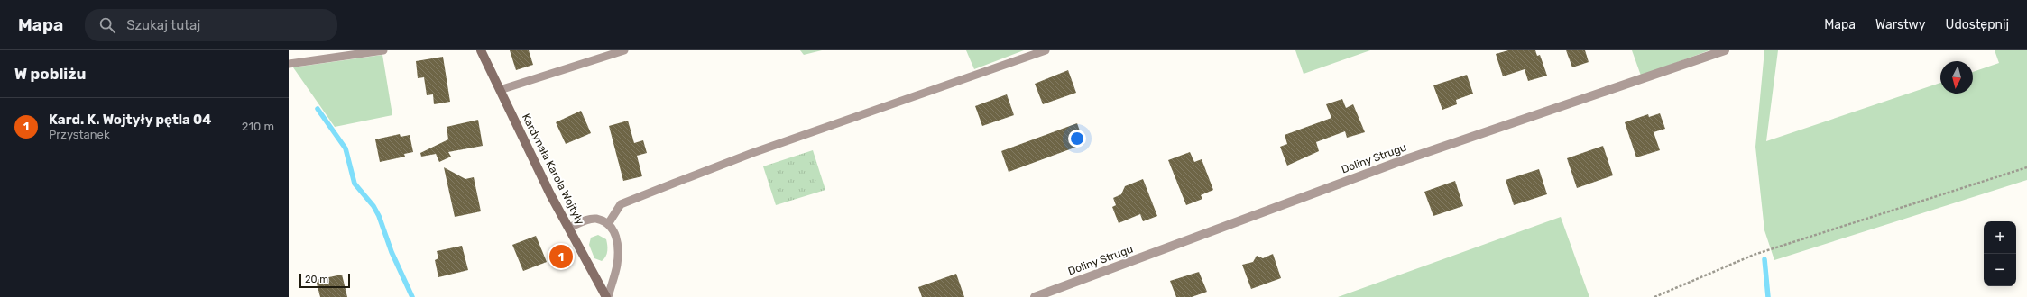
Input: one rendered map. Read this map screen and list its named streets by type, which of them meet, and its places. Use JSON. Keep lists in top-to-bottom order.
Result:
{
  "streets": {
    "street": ["Doliny Strugu", "Kardynała Karola Wojtyły"]
  },
  "scale_bar": "20 m",
  "north": "bottom",
  "page": {
    "header": "Mapa",
    "search": "Szukaj tutaj",
    "nav": ["Mapa", "Warstwy", "Udostępnij"],
    "heading": "W pobliżu",
    "list": [
      {
        "mark": "1",
        "name": "Kard. K. Wojtyły pętla 04",
        "note": "Przystanek",
        "value": "210 m"
      }
    ],
    "map_buttons": ["+", "−"],
    "pins": "1",
    "scale": "20 m"
  }
}
